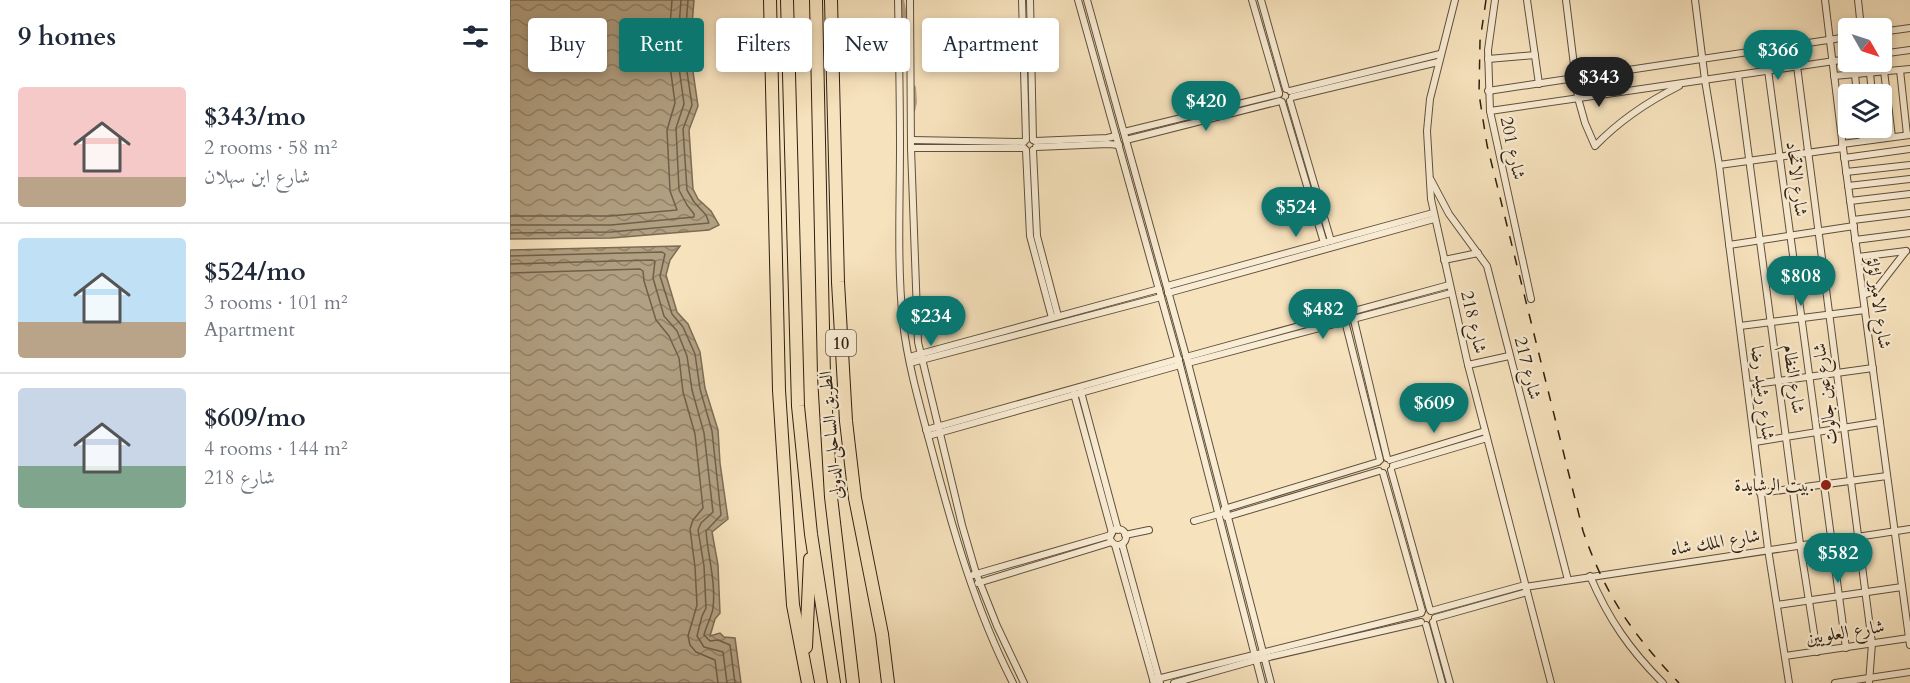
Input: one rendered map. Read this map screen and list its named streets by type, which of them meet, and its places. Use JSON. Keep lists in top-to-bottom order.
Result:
{
  "streets": {
    "highway": ["10", "الطريق الساحلى الدولى"],
    "street": [
      "شارع 201",
      "شارع الاتحاد",
      "شارع الامير لؤلؤ",
      "شارع 218",
      "شارع 217",
      "شارع النظام",
      "شارع رشيد رضا",
      "شارع عين جالوت",
      "شارع الملك شاه",
      "شارع العلويين"
    ]
  },
  "crossings": [
    ["شارع الاتحاد", "شارع الملك شاه"],
    ["شارع الاتحاد", "شارع العلويين"],
    ["شارع الامير لؤلؤ", "شارع الملك شاه"],
    ["شارع الامير لؤلؤ", "شارع العلويين"],
    ["شارع 218", "شارع 217"],
    ["شارع 218", "شارع الملك شاه"],
    ["شارع 217", "شارع الملك شاه"],
    ["شارع النظام", "شارع الملك شاه"],
    ["شارع النظام", "شارع العلويين"],
    ["شارع رشيد رضا", "شارع الملك شاه"],
    ["شارع رشيد رضا", "شارع العلويين"],
    ["شارع عين جالوت", "شارع الملك شاه"],
    ["شارع عين جالوت", "شارع العلويين"]
  ],
  "places": ["بيت الرشايدة."],
  "north": "bottom right",
  "page": {
    "heading": "9 homes",
    "chip": [
      "Buy",
      "Rent",
      "Filters",
      "New",
      "Apartment"
    ],
    "price": [
      "$366",
      "$343",
      "$420",
      "$524",
      "$808",
      "$482",
      "$234",
      "$609",
      "$582"
    ],
    "list": [
      {
        "name": "$343/mo",
        "note": "2 rooms · 58 m² · شارع ابن سهلان"
      },
      {
        "name": "$524/mo",
        "note": "3 rooms · 101 m² · Apartment"
      },
      {
        "name": "$609/mo",
        "note": "4 rooms · 144 m² · شارع 218"
      }
    ]
  }
}
